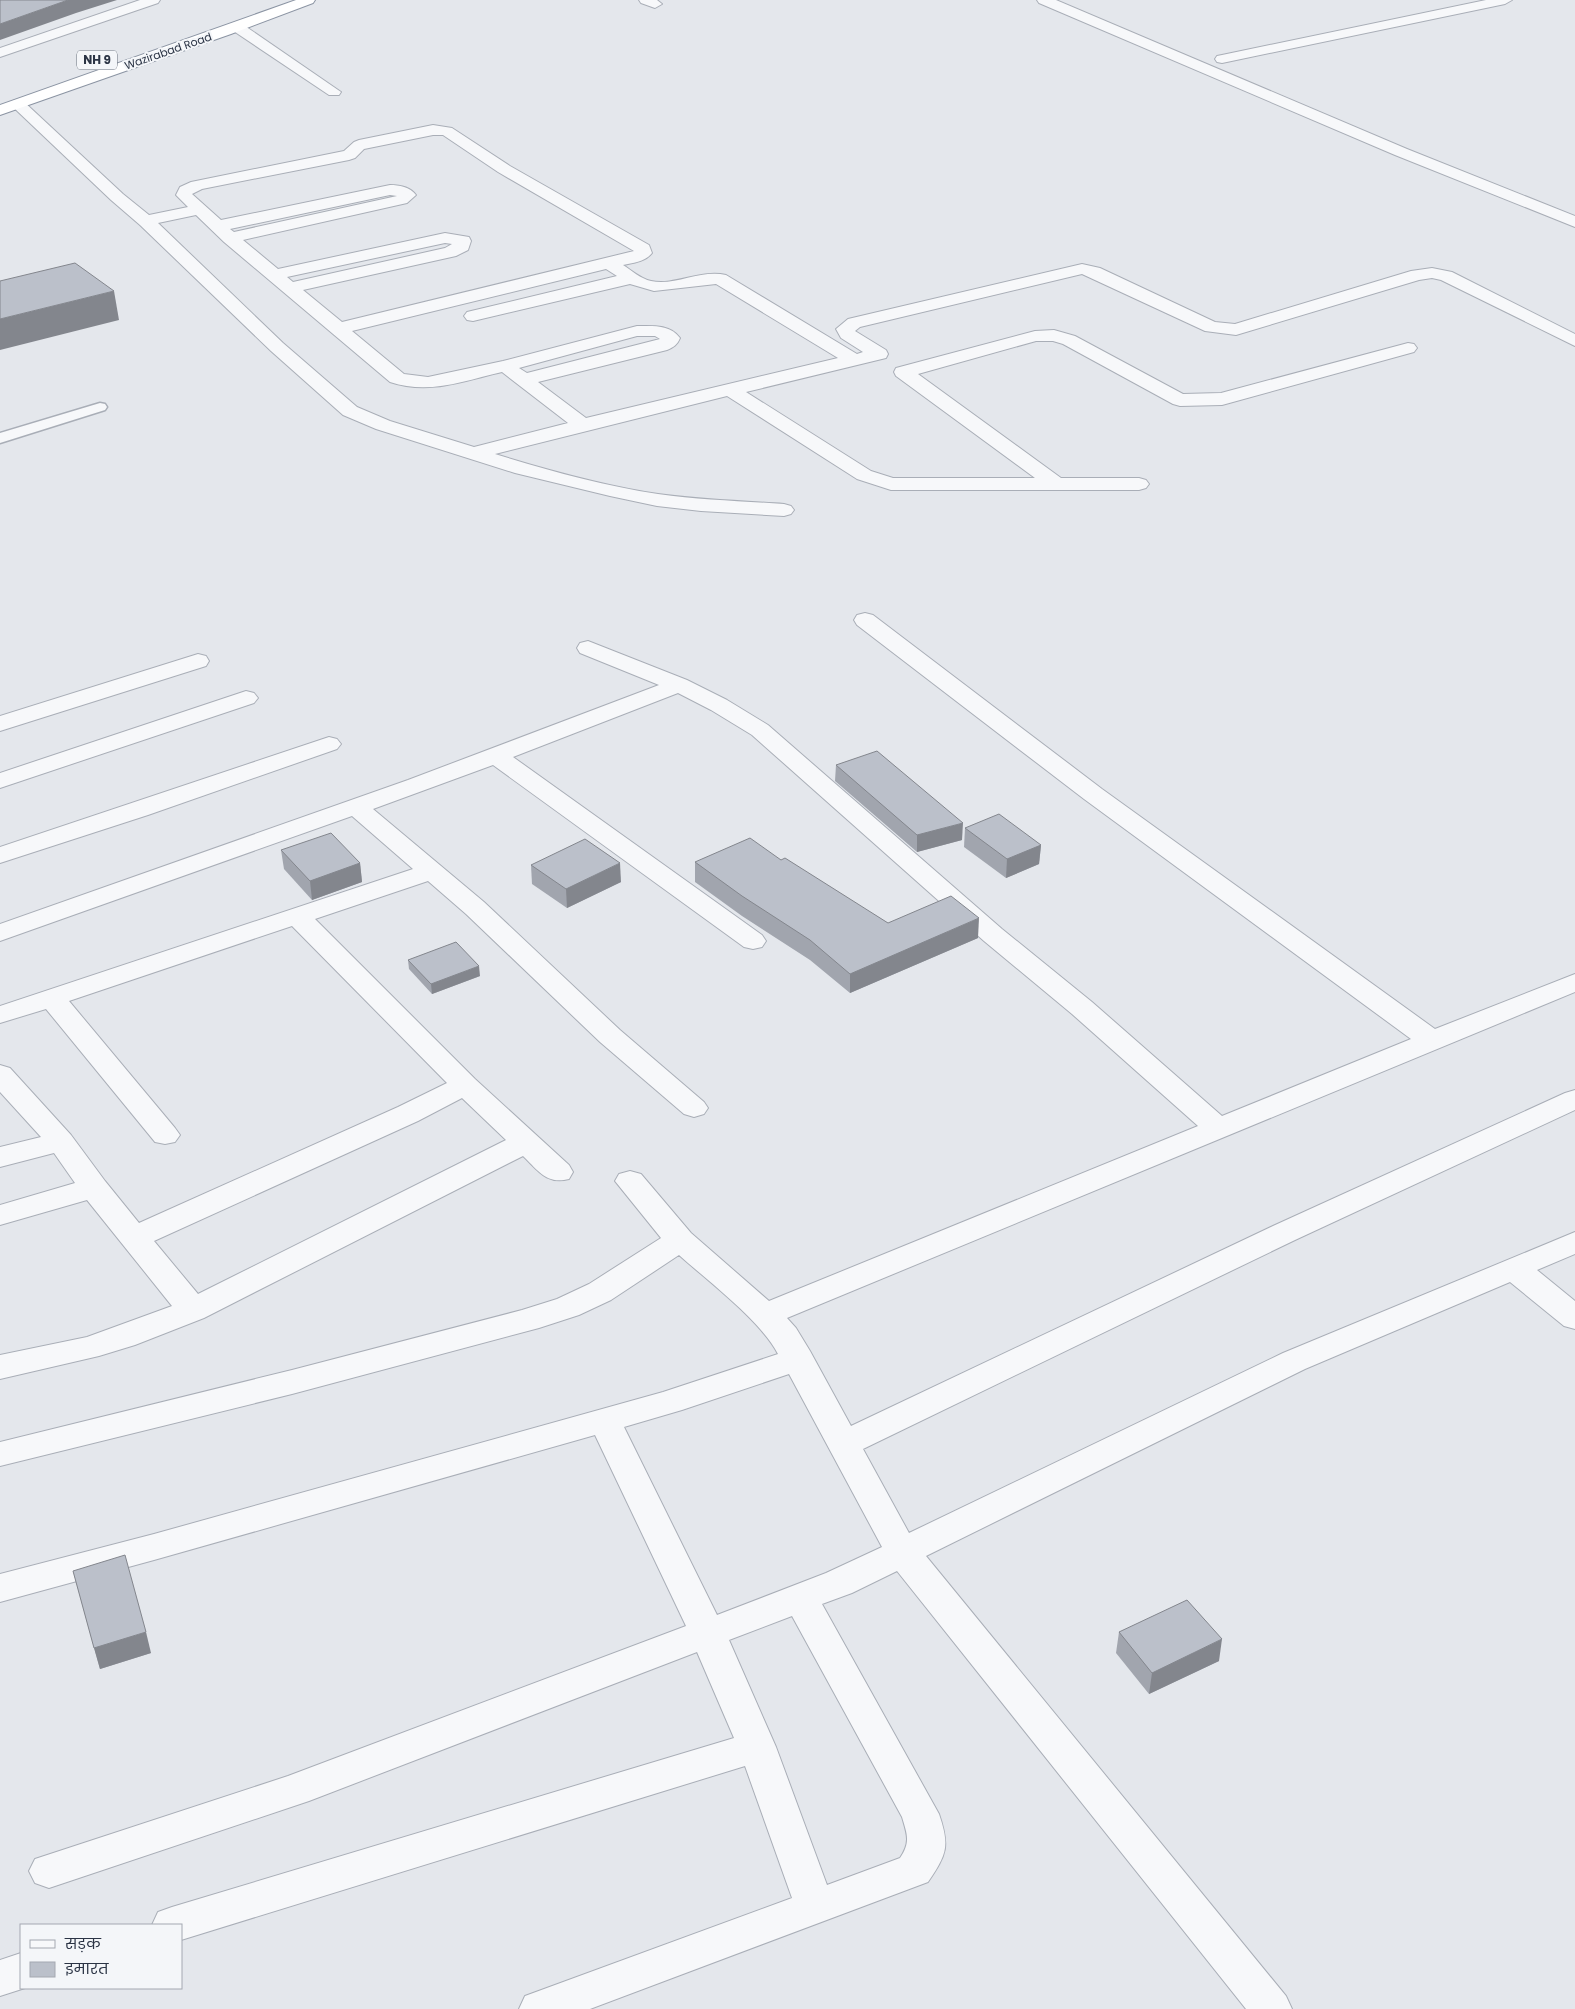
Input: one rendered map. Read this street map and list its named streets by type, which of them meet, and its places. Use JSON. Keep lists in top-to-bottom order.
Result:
{
  "streets": {
    "highway": ["Wazirabad Road"]
  },
  "legend": ["सड़क", "इमारत"]
}
